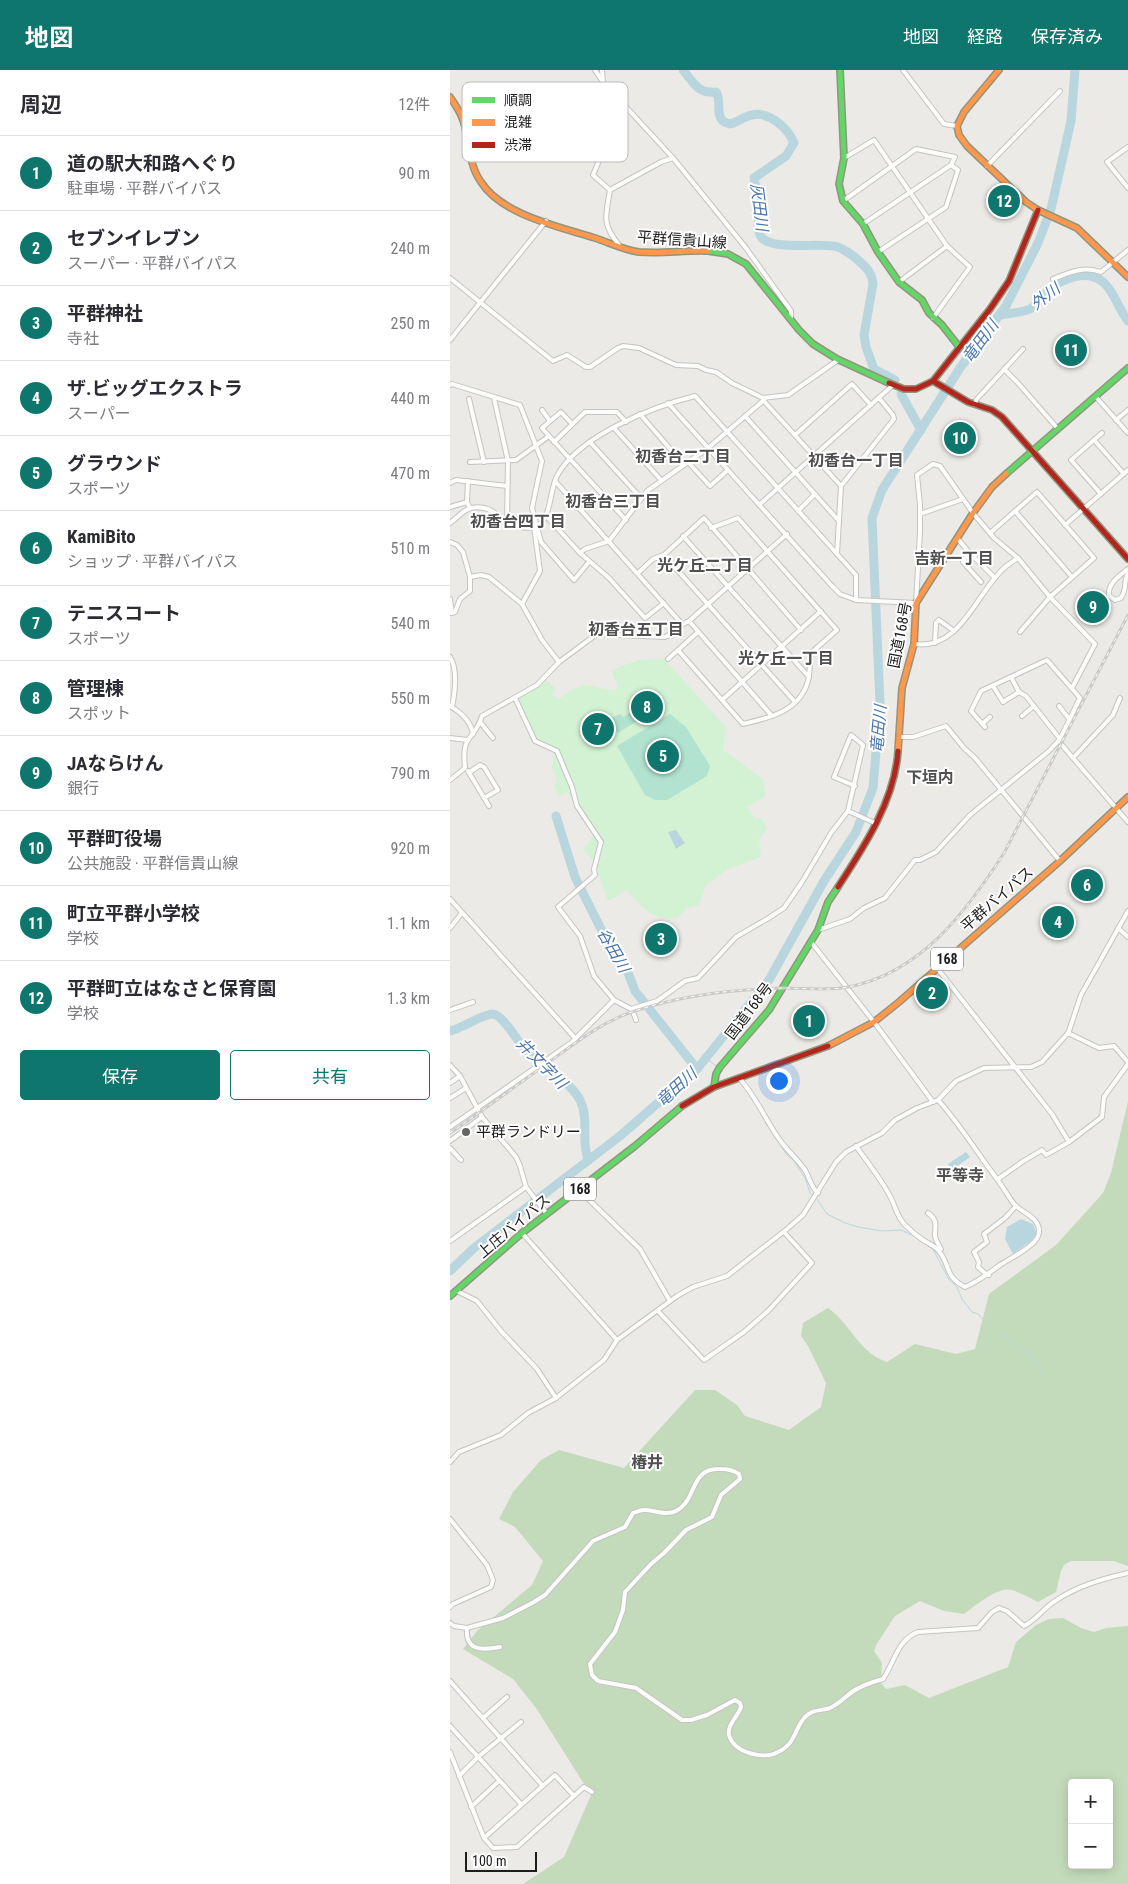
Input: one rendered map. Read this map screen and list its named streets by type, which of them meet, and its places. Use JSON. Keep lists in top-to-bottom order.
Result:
{
  "streets": {
    "main road": [
      "平群信貴山線",
      "国道168号",
      "平群バイパス",
      "168",
      "上庄バイパス"
    ]
  },
  "crossings": [
    ["国道168号", "平群バイパス"],
    ["国道168号", "上庄バイパス"],
    ["平群バイパス", "上庄バイパス"]
  ],
  "districts": [
    "初香台二丁目",
    "初香台一丁目",
    "初香台三丁目",
    "初香台四丁目",
    "吉新一丁目",
    "光ケ丘二丁目",
    "初香台五丁目",
    "光ケ丘一丁目",
    "下垣内",
    "平等寺",
    "椿井"
  ],
  "water": [
    "灰田川",
    "外川",
    "竜田川",
    "谷田川",
    "井文字川"
  ],
  "places": ["平群ランドリー"],
  "legend": ["順調", "混雑", "渋滞"],
  "scale_bar": "100 m",
  "page": {
    "header": "地図",
    "nav": ["地図", "経路", "保存済み"],
    "heading": ["周辺", "12件"],
    "list": [
      {
        "mark": "1",
        "name": "道の駅大和路へぐり",
        "note": "駐車場 · 平群バイパス",
        "value": "90 m"
      },
      {
        "mark": "2",
        "name": "セブンイレブン",
        "note": "スーパー · 平群バイパス",
        "value": "240 m"
      },
      {
        "mark": "3",
        "name": "平群神社",
        "note": "寺社",
        "value": "250 m"
      },
      {
        "mark": "4",
        "name": "ザ.ビッグエクストラ",
        "note": "スーパー",
        "value": "440 m"
      },
      {
        "mark": "5",
        "name": "グラウンド",
        "note": "スポーツ",
        "value": "470 m"
      },
      {
        "mark": "6",
        "name": "KamiBito",
        "note": "ショップ · 平群バイパス",
        "value": "510 m"
      },
      {
        "mark": "7",
        "name": "テニスコート",
        "note": "スポーツ",
        "value": "540 m"
      },
      {
        "mark": "8",
        "name": "管理棟",
        "note": "スポット",
        "value": "550 m"
      },
      {
        "mark": "9",
        "name": "JAならけん",
        "note": "銀行",
        "value": "790 m"
      },
      {
        "mark": "10",
        "name": "平群町役場",
        "note": "公共施設 · 平群信貴山線",
        "value": "920 m"
      },
      {
        "mark": "11",
        "name": "町立平群小学校",
        "note": "学校",
        "value": "1.1 km"
      },
      {
        "mark": "12",
        "name": "平群町立はなさと保育園",
        "note": "学校",
        "value": "1.3 km"
      }
    ],
    "pins": [
      "12",
      "11",
      "10",
      "9",
      "8",
      "7",
      "5",
      "6",
      "4",
      "3",
      "2",
      "1"
    ],
    "buttons": ["保存", "共有"],
    "map_buttons": ["+", "−"],
    "scale": "100 m"
  }
}
